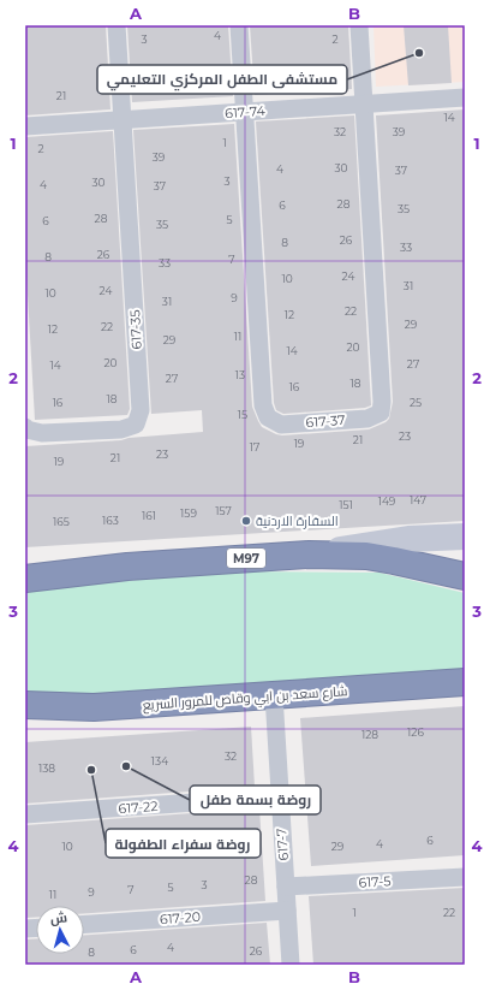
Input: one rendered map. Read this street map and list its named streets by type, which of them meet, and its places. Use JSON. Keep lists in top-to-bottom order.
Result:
{
  "streets": {
    "highway": ["M97", "شارع سعد بن ابي وقاص للمرور السريع"],
    "street": [
      "617-74",
      "617-35",
      "617-37",
      "617-22",
      "617-7",
      "617-5",
      "617-20"
    ]
  },
  "crossings": [
    ["617-74", "617-35"],
    ["617-74", "617-37"],
    ["شارع سعد بن ابي وقاص للمرور السريع", "617-7"],
    ["617-22", "617-7"],
    ["617-7", "617-5"],
    ["617-7", "617-20"]
  ],
  "places": [
    "مستشفى الطفل المركزي التعليمي",
    "السفارة الاردنية",
    "روضة بسمة طفل",
    "روضة سفراء الطفولة"
  ],
  "house_numbers": [
    "4",
    "3",
    "2",
    "21",
    "14",
    "32",
    "39",
    "1",
    "2",
    "39",
    "30",
    "4",
    "37",
    "3",
    "30",
    "4",
    "37",
    "28",
    "6",
    "35",
    "28",
    "5",
    "6",
    "35",
    "26",
    "8",
    "33",
    "26",
    "8",
    "7",
    "33",
    "24",
    "10",
    "31",
    "24",
    "10",
    "9",
    "31",
    "22",
    "12",
    "29",
    "22",
    "12",
    "11",
    "29",
    "20",
    "14",
    "20",
    "27",
    "14",
    "13",
    "27",
    "18",
    "16",
    "18",
    "16",
    "25",
    "15",
    "23",
    "21",
    "19",
    "17",
    "23",
    "21",
    "19",
    "147",
    "149",
    "151",
    "157",
    "159",
    "161",
    "163",
    "165",
    "126",
    "128",
    "32",
    "134",
    "138",
    "6",
    "4",
    "10",
    "29",
    "28",
    "3",
    "5",
    "7",
    "9",
    "11",
    "1",
    "22",
    "4",
    "6",
    "26",
    "8"
  ],
  "north": "top",
  "grid": {
    "columns": ["A", "B"],
    "rows": [
      "1",
      "2",
      "3",
      "4"
    ]
  }
}
